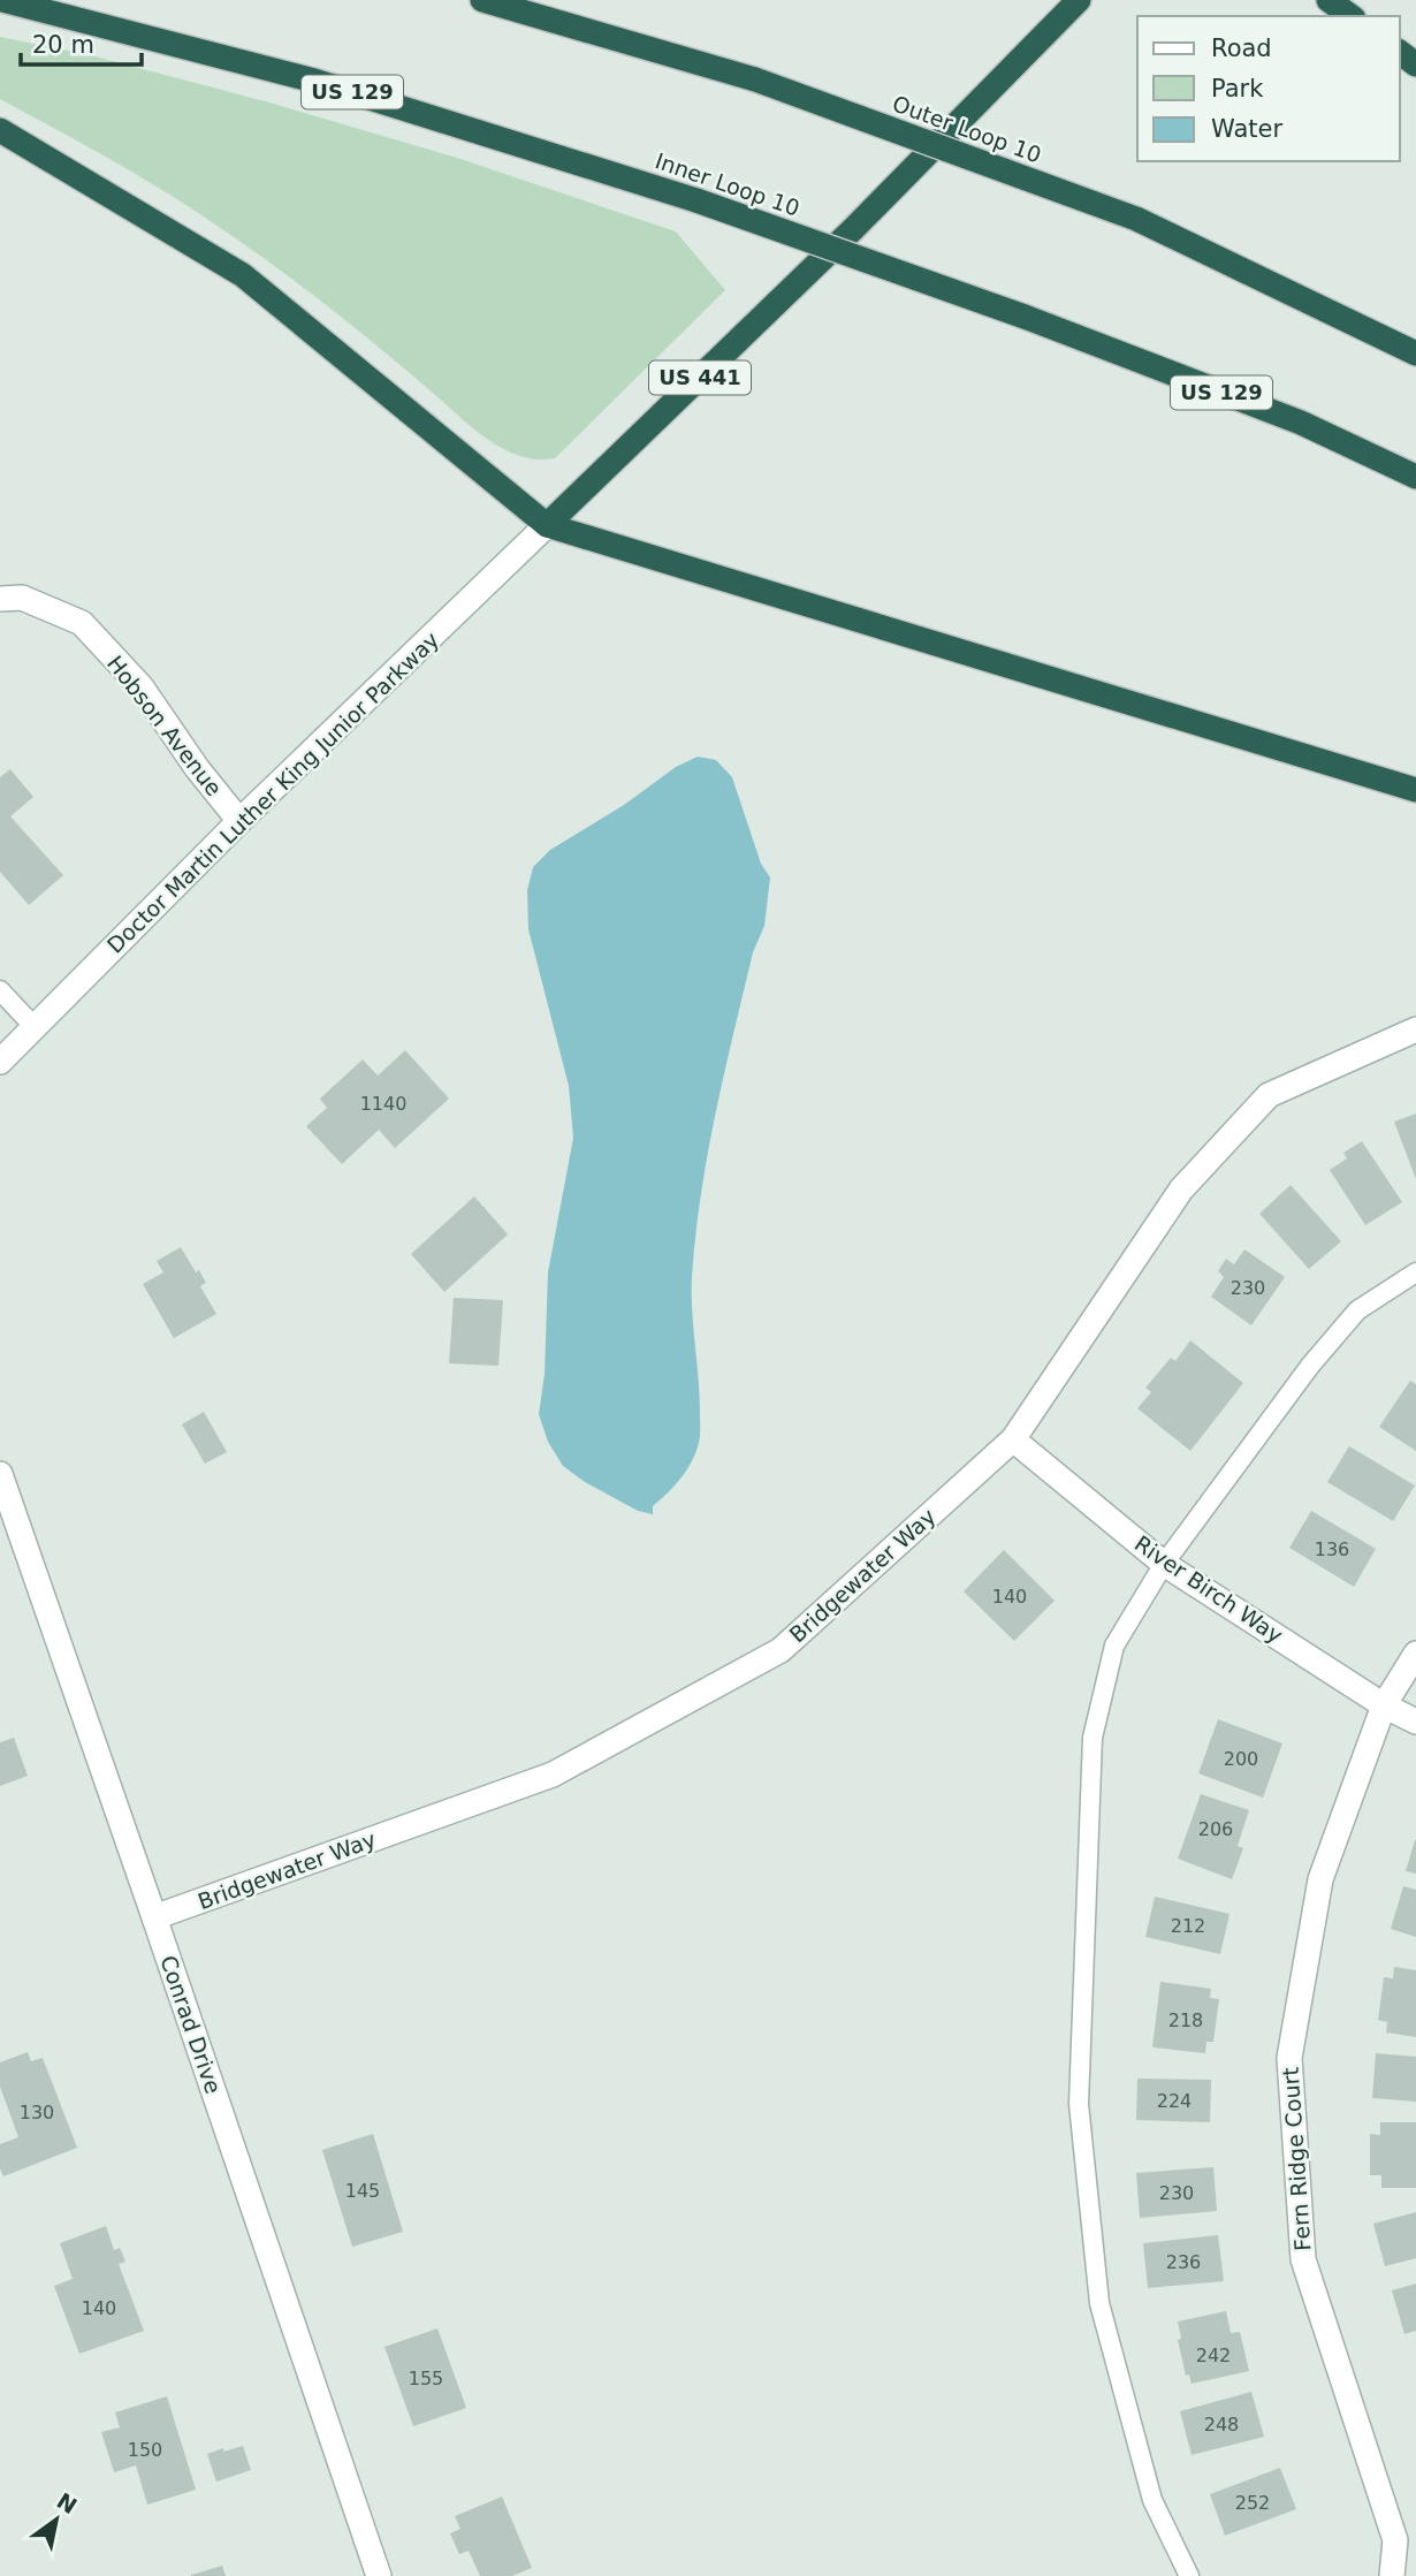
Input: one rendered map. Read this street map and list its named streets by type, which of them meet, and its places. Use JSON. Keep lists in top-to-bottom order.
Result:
{
  "streets": {
    "highway": [
      "US 129",
      "Outer Loop 10",
      "Inner Loop 10",
      "US 441"
    ],
    "street": [
      "Hobson Avenue",
      "Doctor Martin Luther King Junior Parkway",
      "Bridgewater Way",
      "River Birch Way",
      "Conrad Drive",
      "Fern Ridge Court"
    ]
  },
  "crossings": [
    ["US 441", "Doctor Martin Luther King Junior Parkway"],
    ["Hobson Avenue", "Doctor Martin Luther King Junior Parkway"],
    ["Bridgewater Way", "River Birch Way"],
    ["Bridgewater Way", "Conrad Drive"],
    ["River Birch Way", "Fern Ridge Court"]
  ],
  "house_numbers": [
    "1140",
    "230",
    "136",
    "140",
    "200",
    "206",
    "212",
    "218",
    "224",
    "130",
    "145",
    "230",
    "236",
    "140",
    "242",
    "155",
    "248",
    "150",
    "252"
  ],
  "legend": ["Road", "Park", "Water"],
  "scale_bar": "20 m",
  "north": "top right"
}
